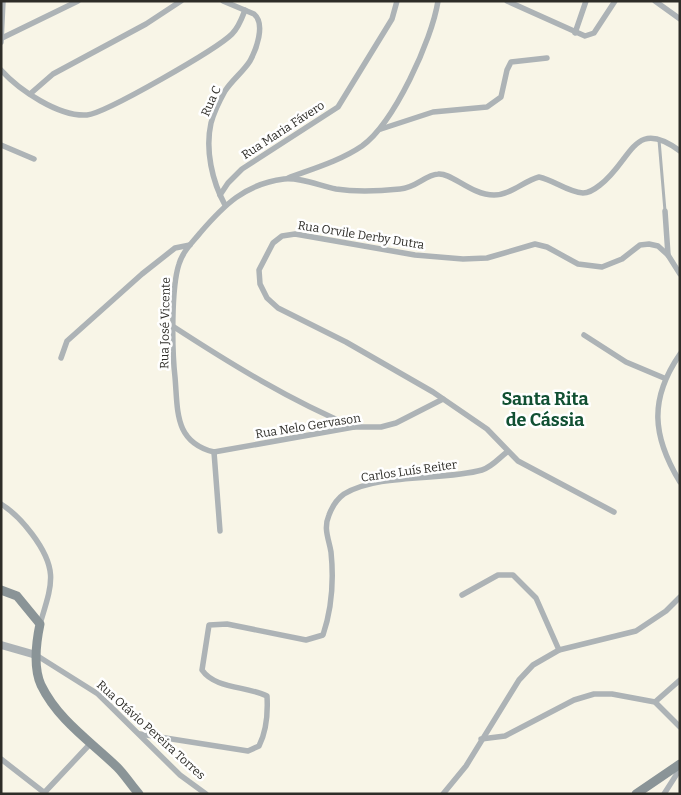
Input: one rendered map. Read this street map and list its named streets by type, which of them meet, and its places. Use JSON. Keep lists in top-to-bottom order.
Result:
{
  "streets": {
    "street": [
      "Rua C",
      "Rua Maria Fávero",
      "Rua Orvile Derby Dutra",
      "Rua José Vicente",
      "Rua Nelo Gervason",
      "Carlos Luís Reiter",
      "Rua Otávio Pereira Torres"
    ]
  },
  "crossings": [
    ["Rua C", "Rua Maria Fávero"],
    ["Rua C", "Rua José Vicente"],
    ["Rua Orvile Derby Dutra", "Rua Nelo Gervason"],
    ["Rua Orvile Derby Dutra", "Carlos Luís Reiter"],
    ["Rua José Vicente", "Rua Nelo Gervason"],
    ["Carlos Luís Reiter", "Rua Otávio Pereira Torres"]
  ],
  "districts": ["Santa Rita de Cássia"]
}
